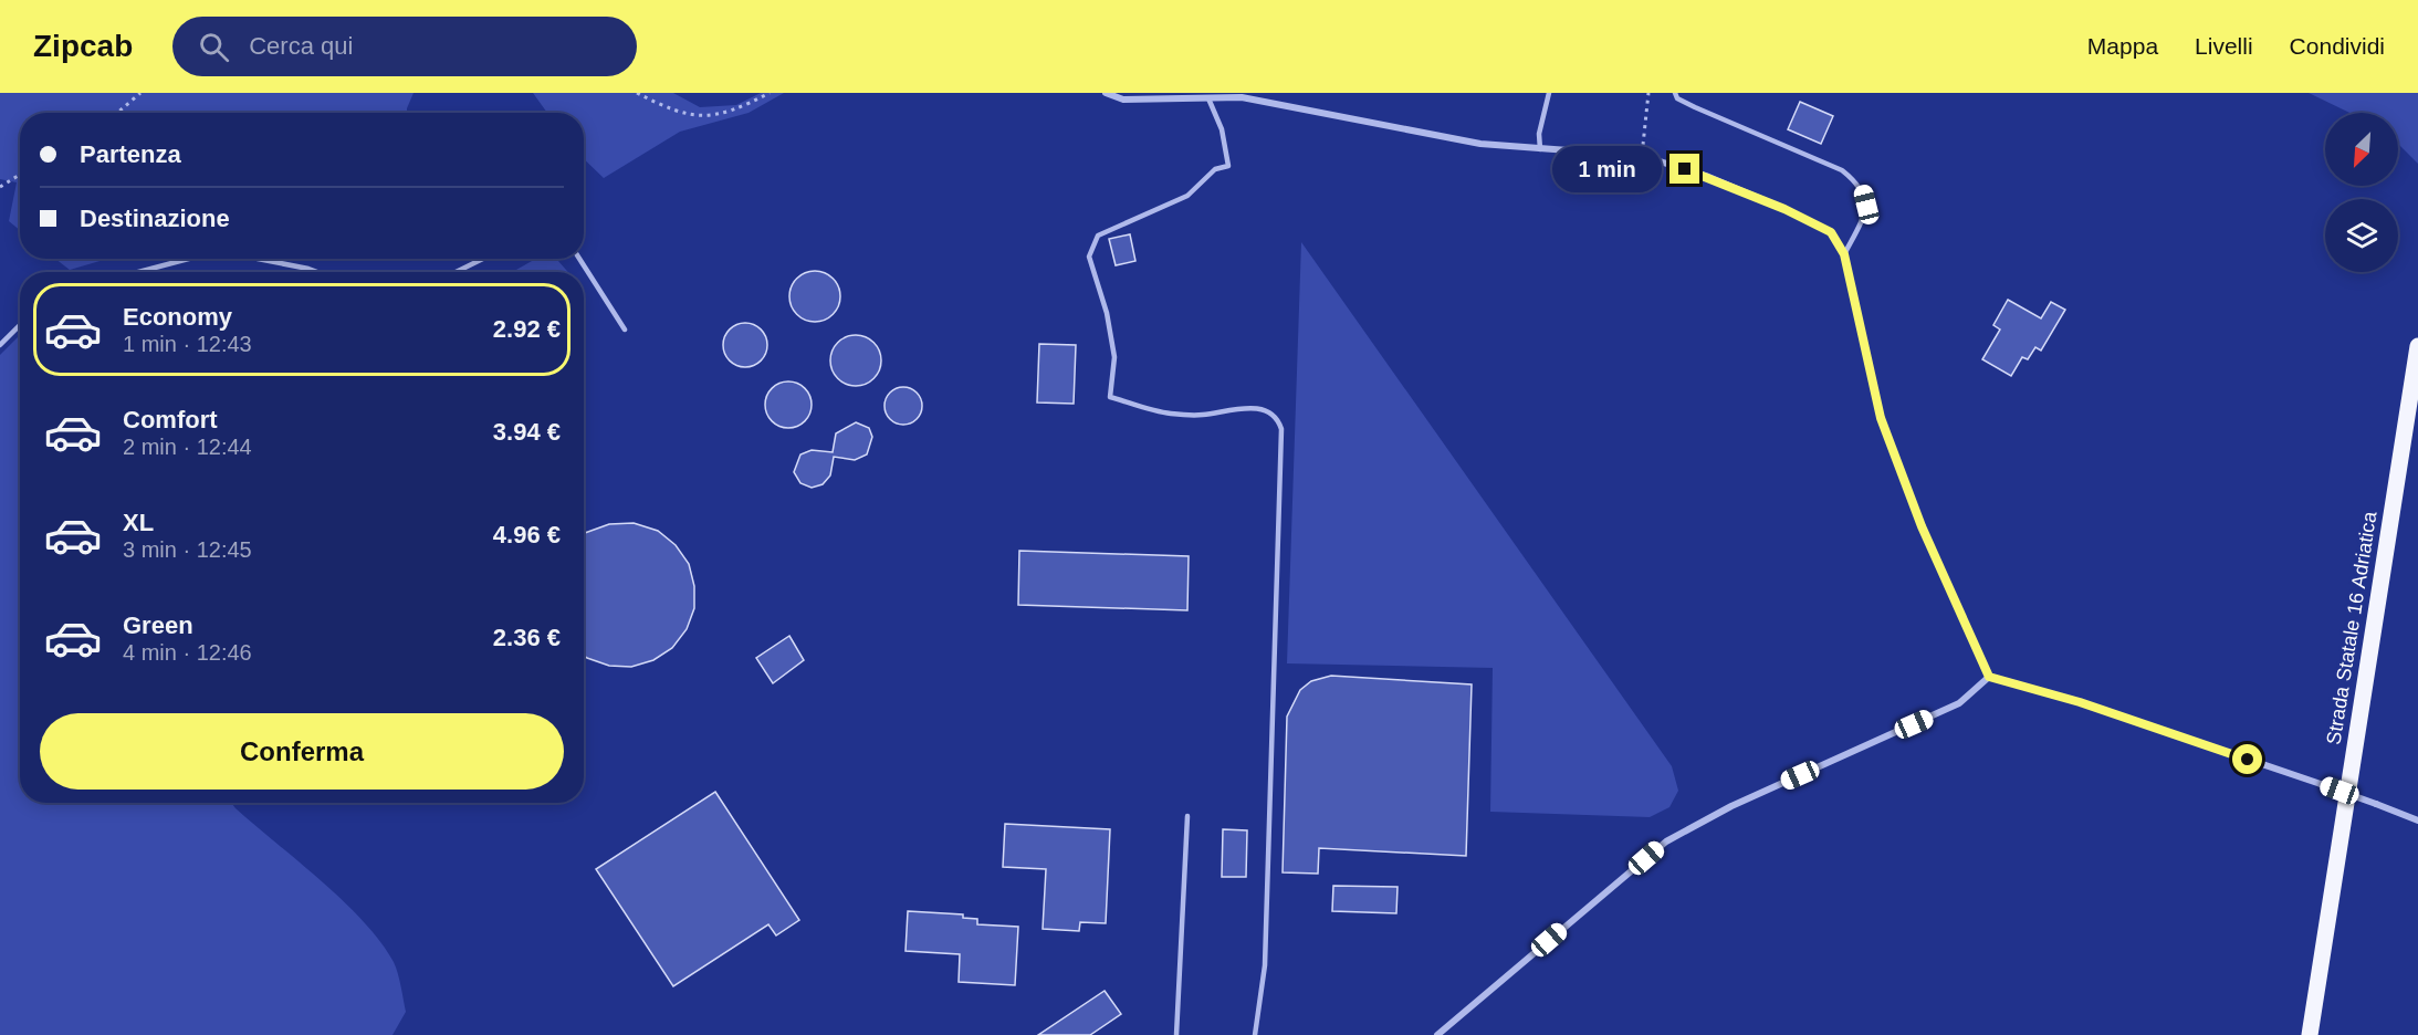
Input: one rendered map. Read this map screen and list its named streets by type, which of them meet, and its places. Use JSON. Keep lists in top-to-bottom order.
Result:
{
  "streets": {
    "main road": ["Strada Statale 16 Adriatica"]
  },
  "north": "bottom left",
  "page": {
    "header": "Zipcab",
    "search": "Cerca qui",
    "nav": ["Mappa", "Livelli", "Condividi"],
    "banner": ["Partenza", "Destinazione"],
    "bubble": "1 min",
    "list": [
      {
        "name": "Economy",
        "note": "1 min · 12:43",
        "value": "2.92 €"
      },
      {
        "name": "Comfort",
        "note": "2 min · 12:44",
        "value": "3.94 €"
      },
      {
        "name": "XL",
        "note": "3 min · 12:45",
        "value": "4.96 €"
      },
      {
        "name": "Green",
        "note": "4 min · 12:46",
        "value": "2.36 €"
      }
    ],
    "buttons": "Conferma"
  }
}
